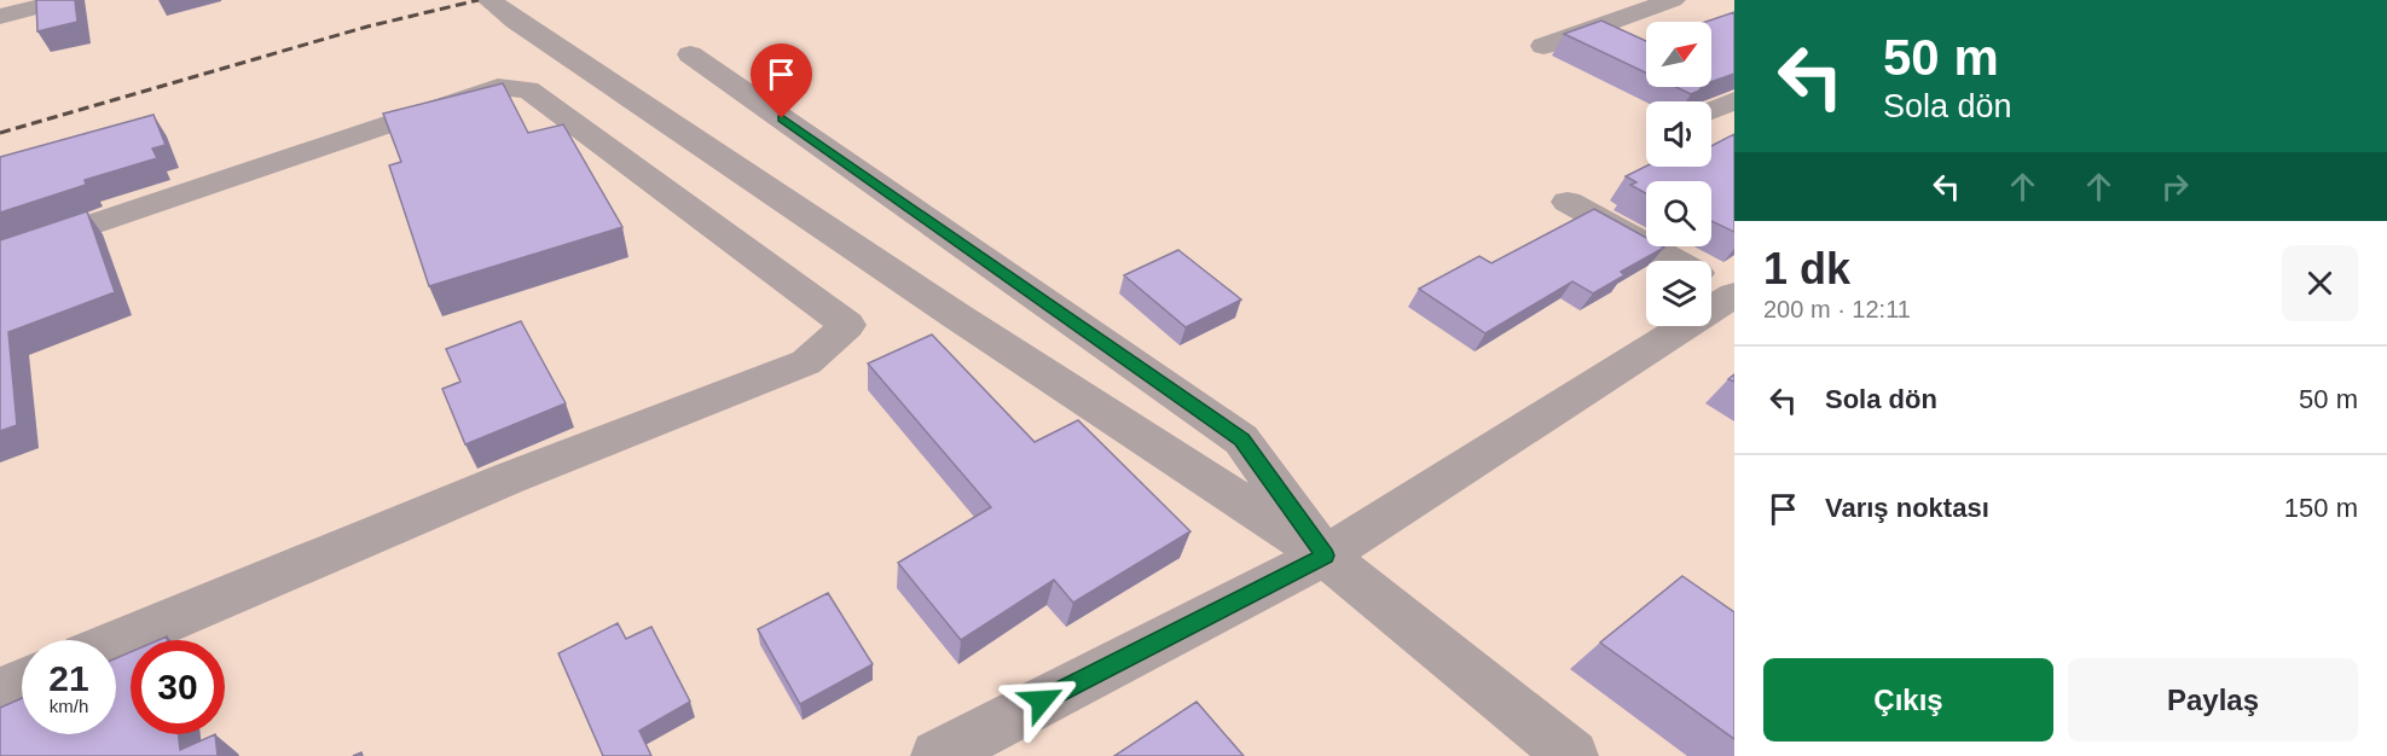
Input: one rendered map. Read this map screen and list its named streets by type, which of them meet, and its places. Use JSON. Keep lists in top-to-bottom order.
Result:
{
  "north": "top right",
  "page": {
    "turn": ["50 m", "Sola dön"],
    "heading": ["1 dk", "200 m · 12:11"],
    "list": [
      {
        "name": "Sola dön",
        "value": "50 m"
      },
      {
        "name": "Varış noktası",
        "value": "150 m"
      }
    ],
    "speed": "21 km/h",
    "limit": "30",
    "buttons": ["Çıkış", "Paylaş"]
  }
}
